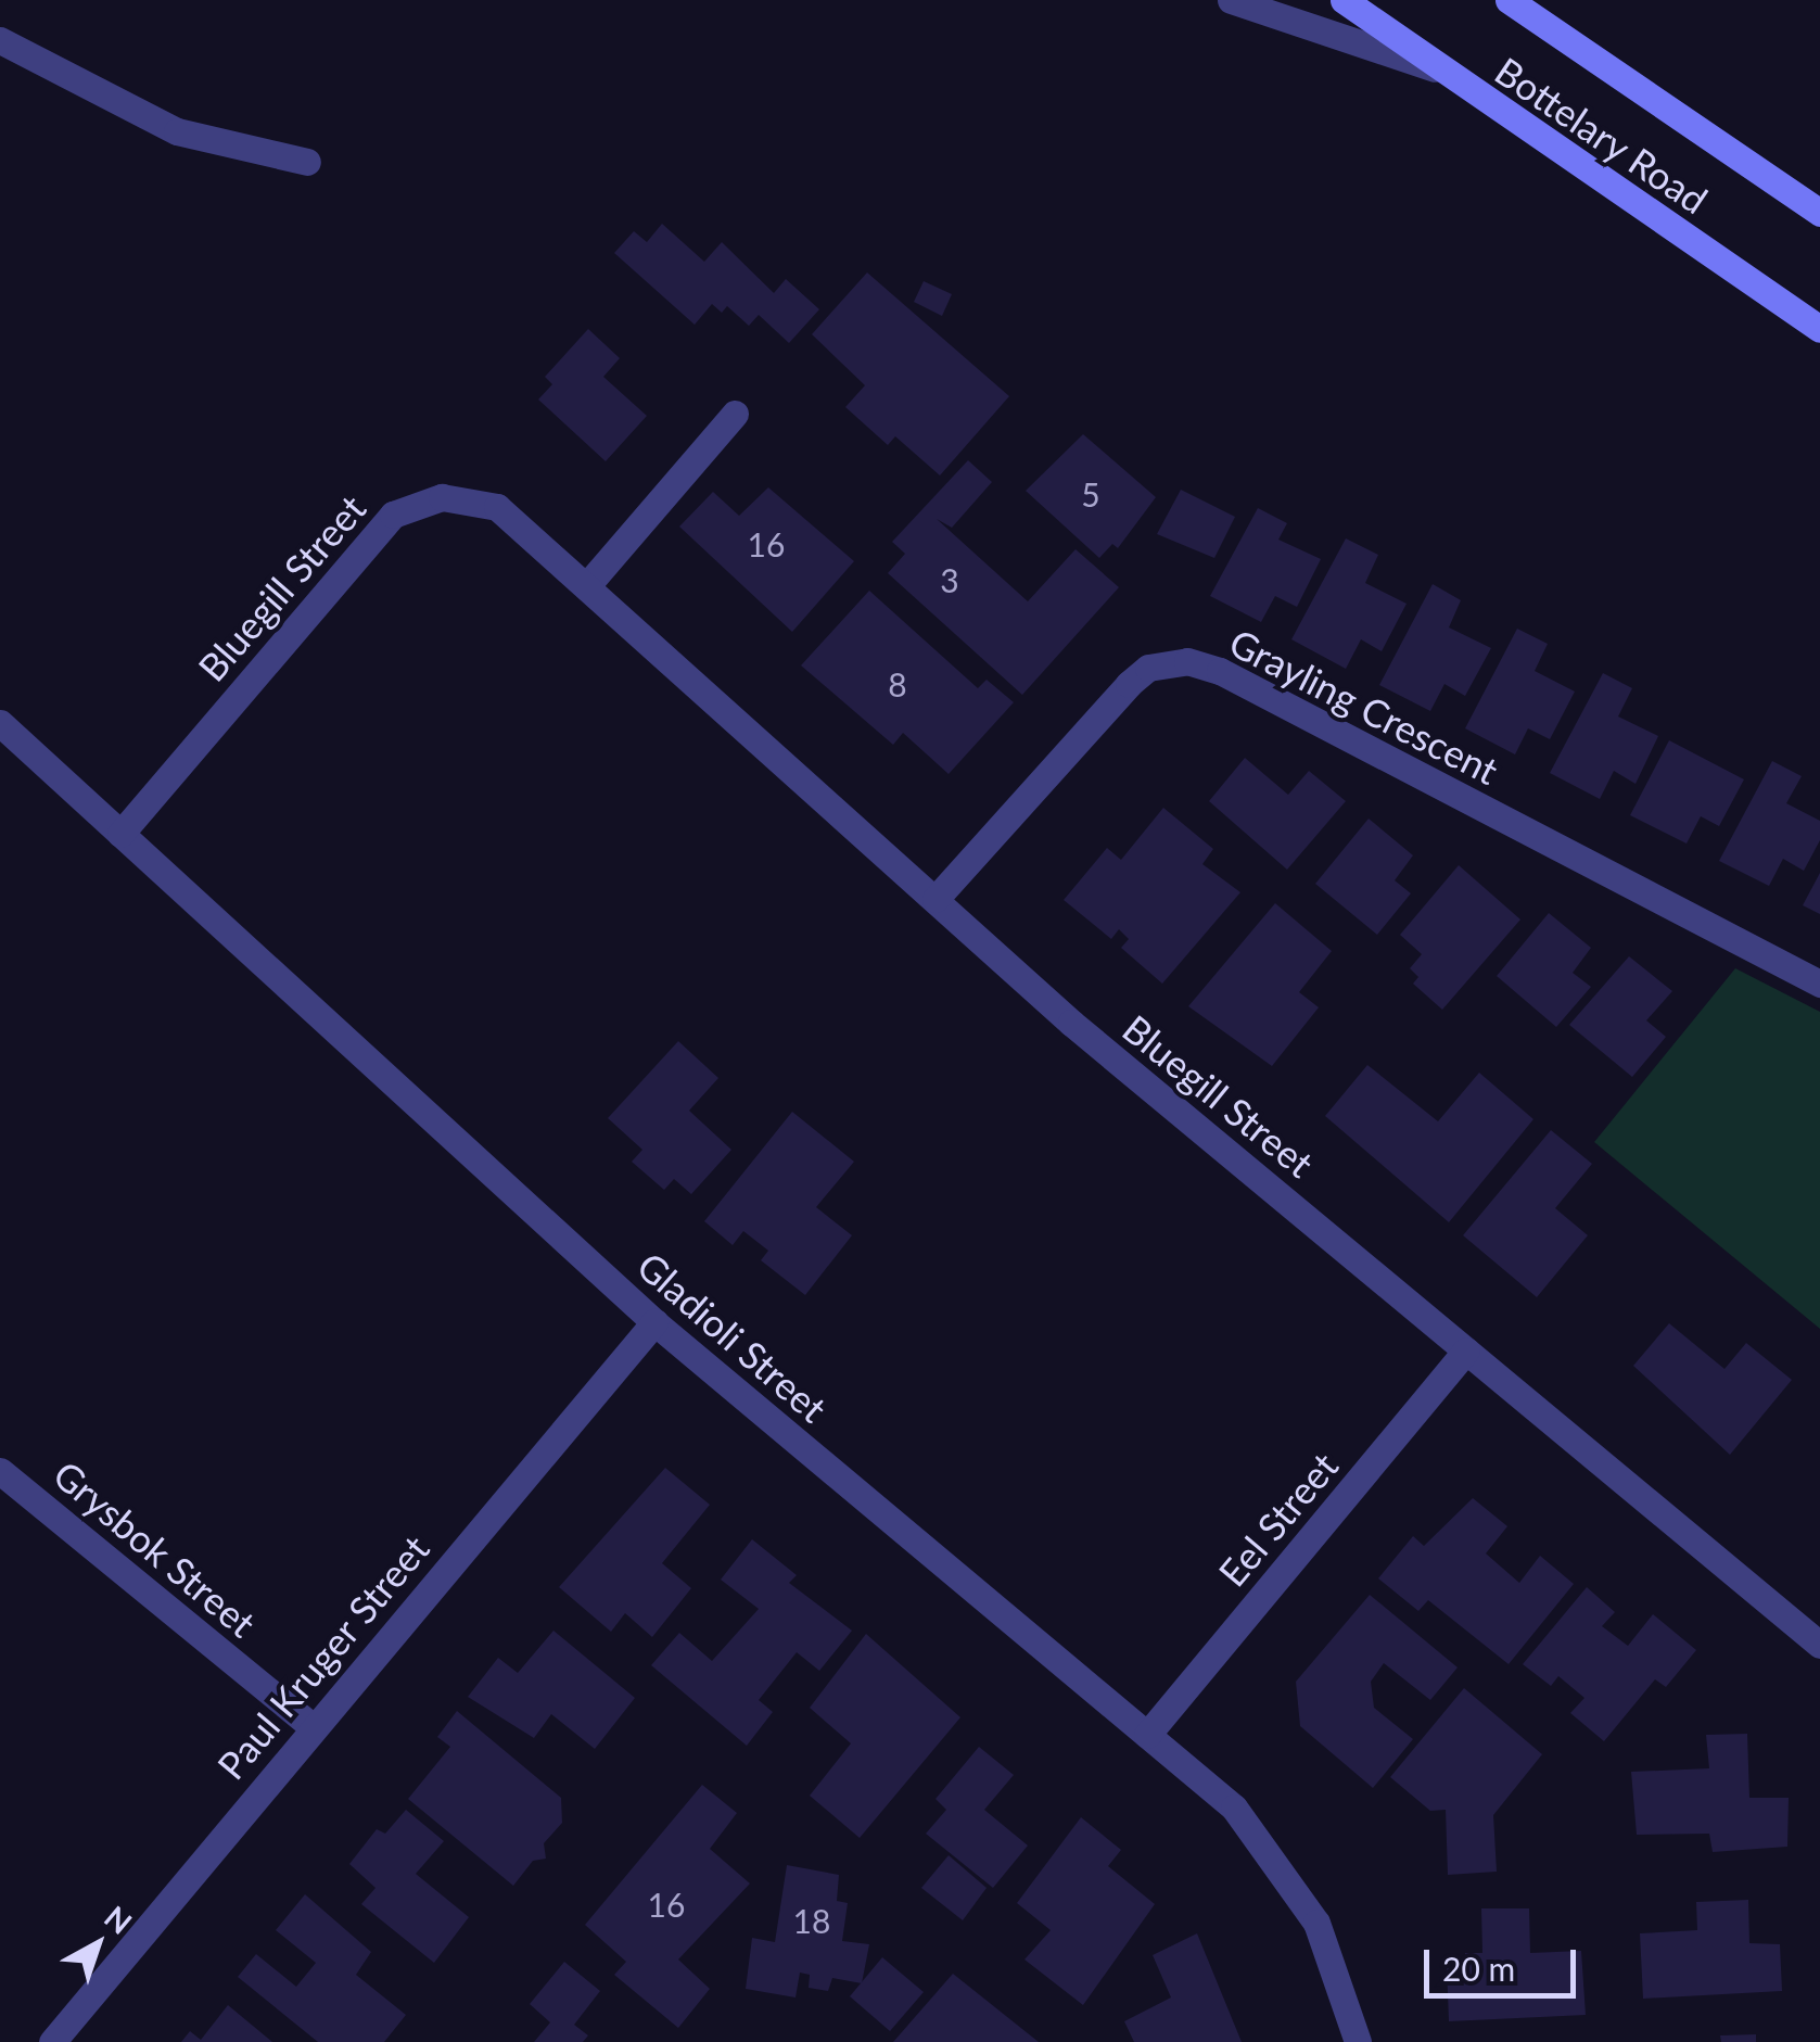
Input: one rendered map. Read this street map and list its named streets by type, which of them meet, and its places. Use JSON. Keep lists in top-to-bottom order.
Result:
{
  "streets": {
    "main road": ["Bottelary Road"],
    "street": [
      "Bluegill Street",
      "Grayling Crescent",
      "Gladioli Street",
      "Eel Street",
      "Grysbok Street",
      "Paul Kruger Street"
    ]
  },
  "crossings": [
    ["Bluegill Street", "Grayling Crescent"],
    ["Bluegill Street", "Gladioli Street"],
    ["Bluegill Street", "Eel Street"],
    ["Gladioli Street", "Eel Street"],
    ["Gladioli Street", "Paul Kruger Street"],
    ["Grysbok Street", "Paul Kruger Street"]
  ],
  "house_numbers": [
    "5",
    "16",
    "3",
    "8",
    "16",
    "18"
  ],
  "scale_bar": "20 m",
  "north": "top right"
}
